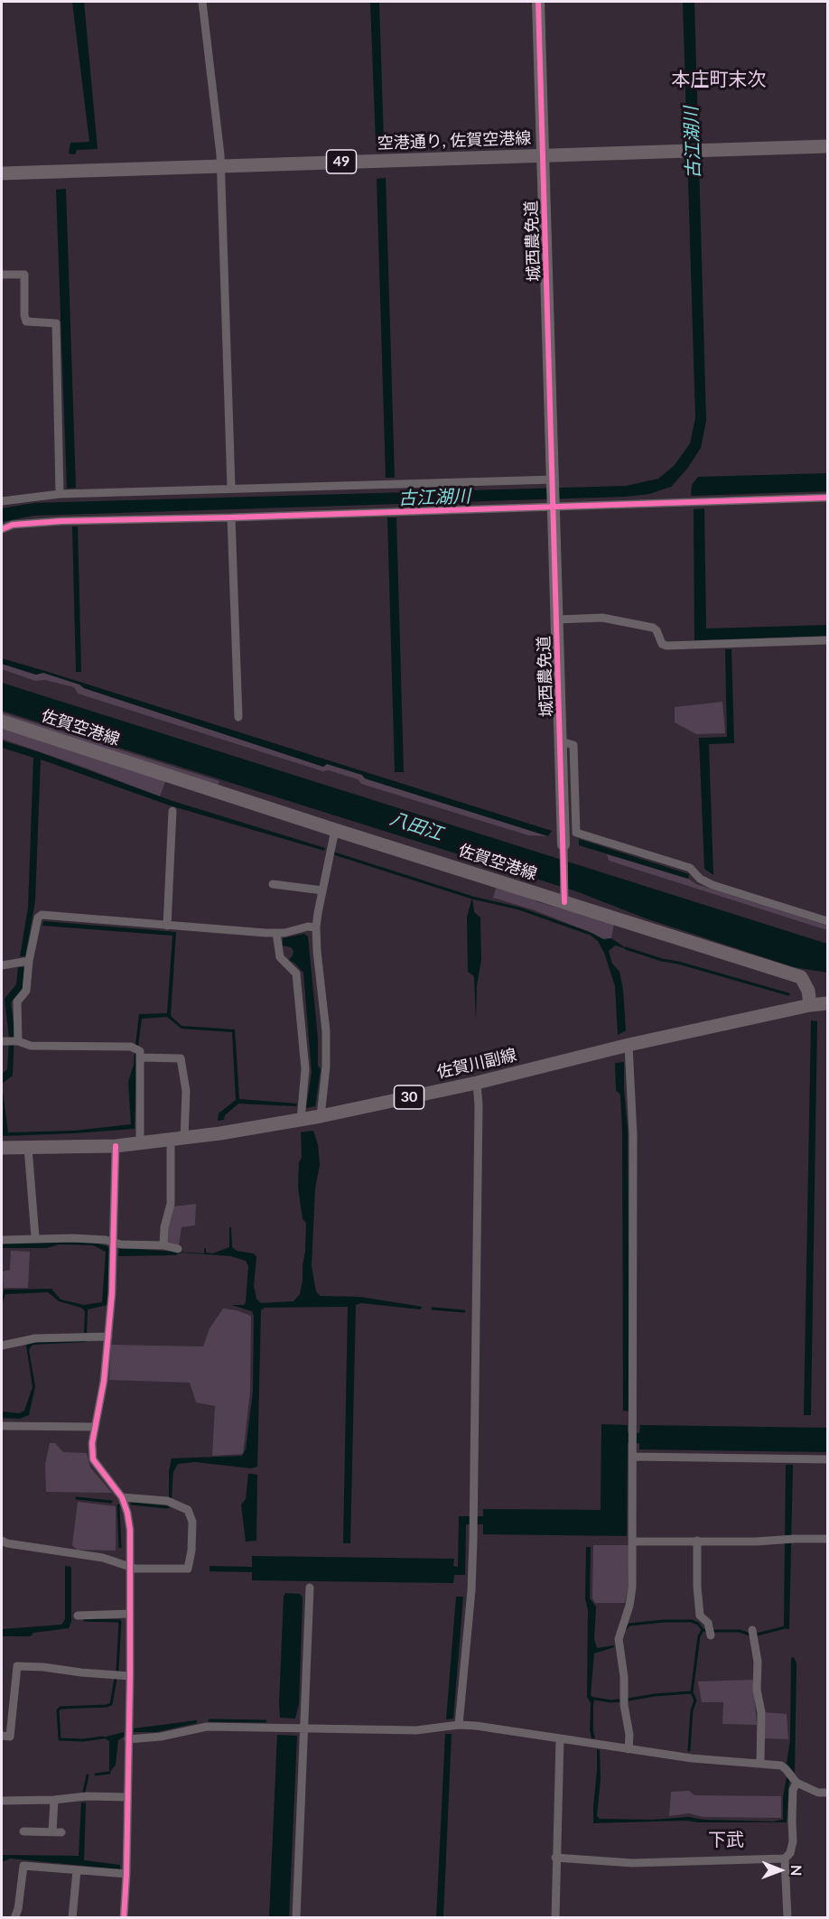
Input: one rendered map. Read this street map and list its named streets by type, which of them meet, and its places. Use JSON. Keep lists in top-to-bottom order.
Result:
{
  "streets": {
    "main road": [
      "空港通り, 佐賀空港線",
      "49",
      "佐賀空港線",
      "佐賀川副線",
      "30"
    ],
    "street": ["城西農免道"]
  },
  "crossings": [
    ["空港通り, 佐賀空港線", "城西農免道"],
    ["佐賀空港線", "佐賀川副線"]
  ],
  "districts": ["本庄町末次", "下武"],
  "water": ["古江湖川", "八田江"],
  "north": "right"
}
